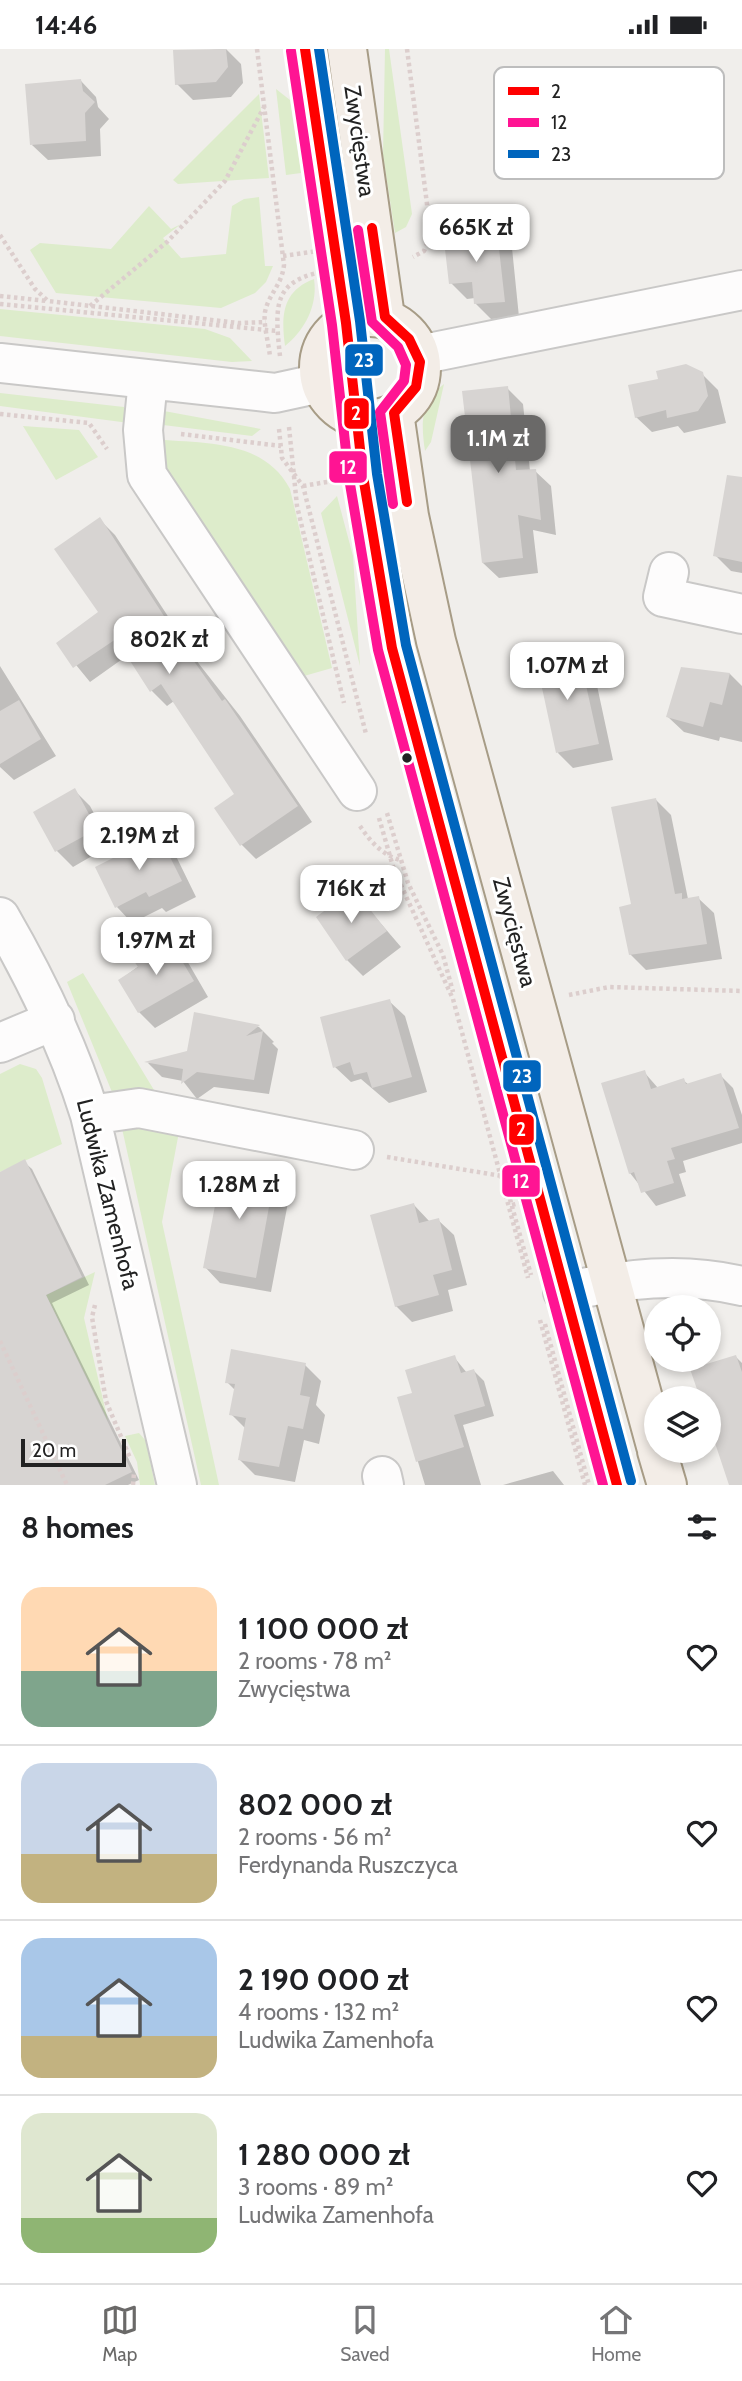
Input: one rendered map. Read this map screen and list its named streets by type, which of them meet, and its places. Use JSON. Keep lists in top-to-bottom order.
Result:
{
  "streets": {
    "main road": ["Zwycięstwa"],
    "street": ["Ludwika Zamenhofa"]
  },
  "lines": ["transit line 2", "transit line 23", "transit line 12"],
  "legend": ["2", "12", "23"],
  "scale_bar": "20 m",
  "page": {
    "status": "14:46",
    "price": [
      "665K zł",
      "1.1M zł",
      "802K zł",
      "1.07M zł",
      "2.19M zł",
      "716K zł",
      "1.97M zł",
      "1.28M zł"
    ],
    "scale": "20 m",
    "heading": "8 homes",
    "list": [
      {
        "name": "1 100 000 zł",
        "note": "2 rooms · 78 m² · Zwycięstwa"
      },
      {
        "name": "802 000 zł",
        "note": "2 rooms · 56 m² · Ferdynanda Ruszczyca"
      },
      {
        "name": "2 190 000 zł",
        "note": "4 rooms · 132 m² · Ludwika Zamenhofa"
      },
      {
        "name": "1 280 000 zł",
        "note": "3 rooms · 89 m² · Ludwika Zamenhofa"
      }
    ],
    "tabs": ["Map", "Saved", "Home"]
  }
}
